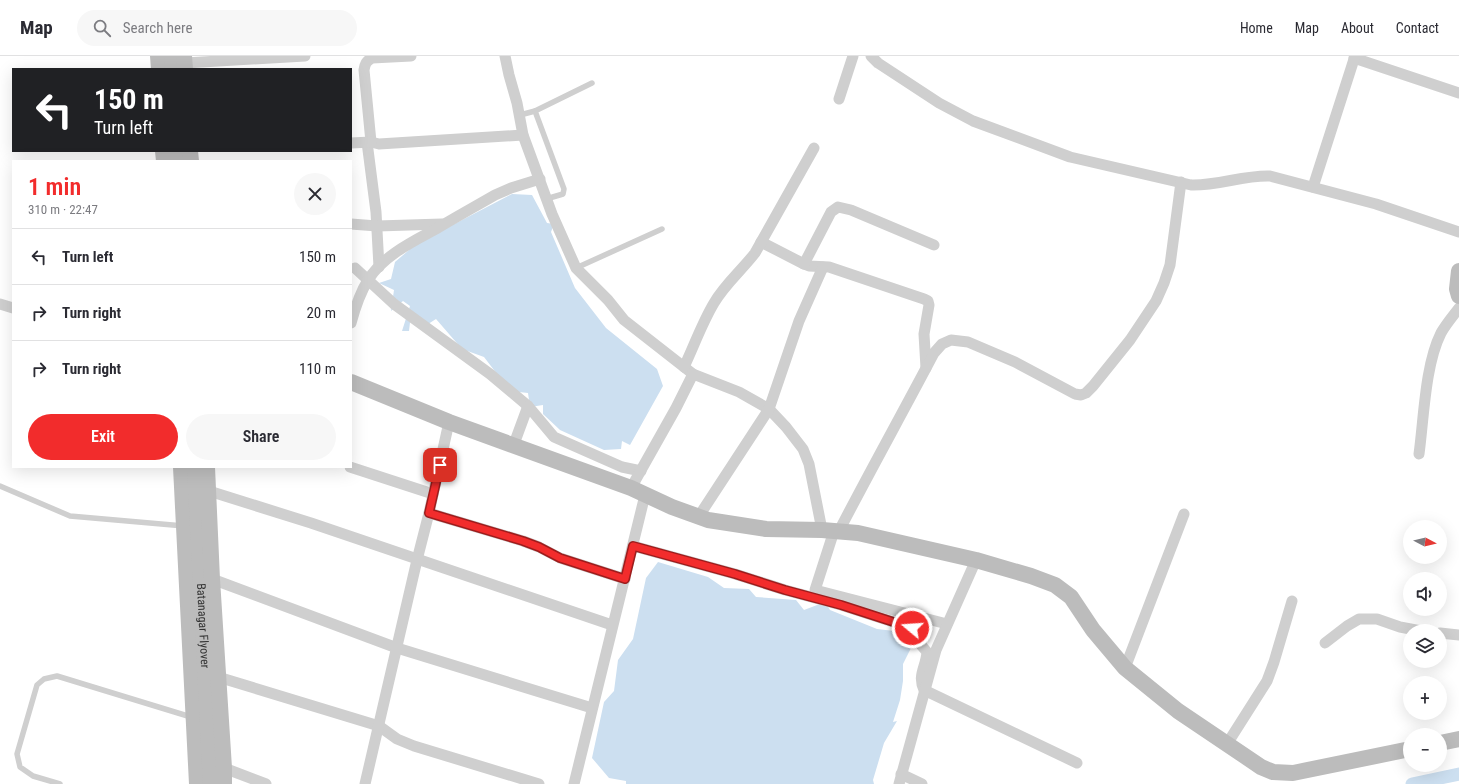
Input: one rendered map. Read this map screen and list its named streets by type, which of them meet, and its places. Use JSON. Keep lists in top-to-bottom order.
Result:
{
  "streets": {
    "street": ["Batanagar Flyover"]
  },
  "north": "right",
  "page": {
    "header": "Map",
    "search": "Search here",
    "nav": [
      "Home",
      "Map",
      "About",
      "Contact"
    ],
    "turn": ["150 m", "Turn left"],
    "heading": ["1 min", "310 m · 22:47"],
    "list": [
      {
        "name": "Turn left",
        "value": "150 m"
      },
      {
        "name": "Turn right",
        "value": "20 m"
      },
      {
        "name": "Turn right",
        "value": "110 m"
      }
    ],
    "buttons": ["Exit", "Share"],
    "map_buttons": ["+", "−"]
  }
}
